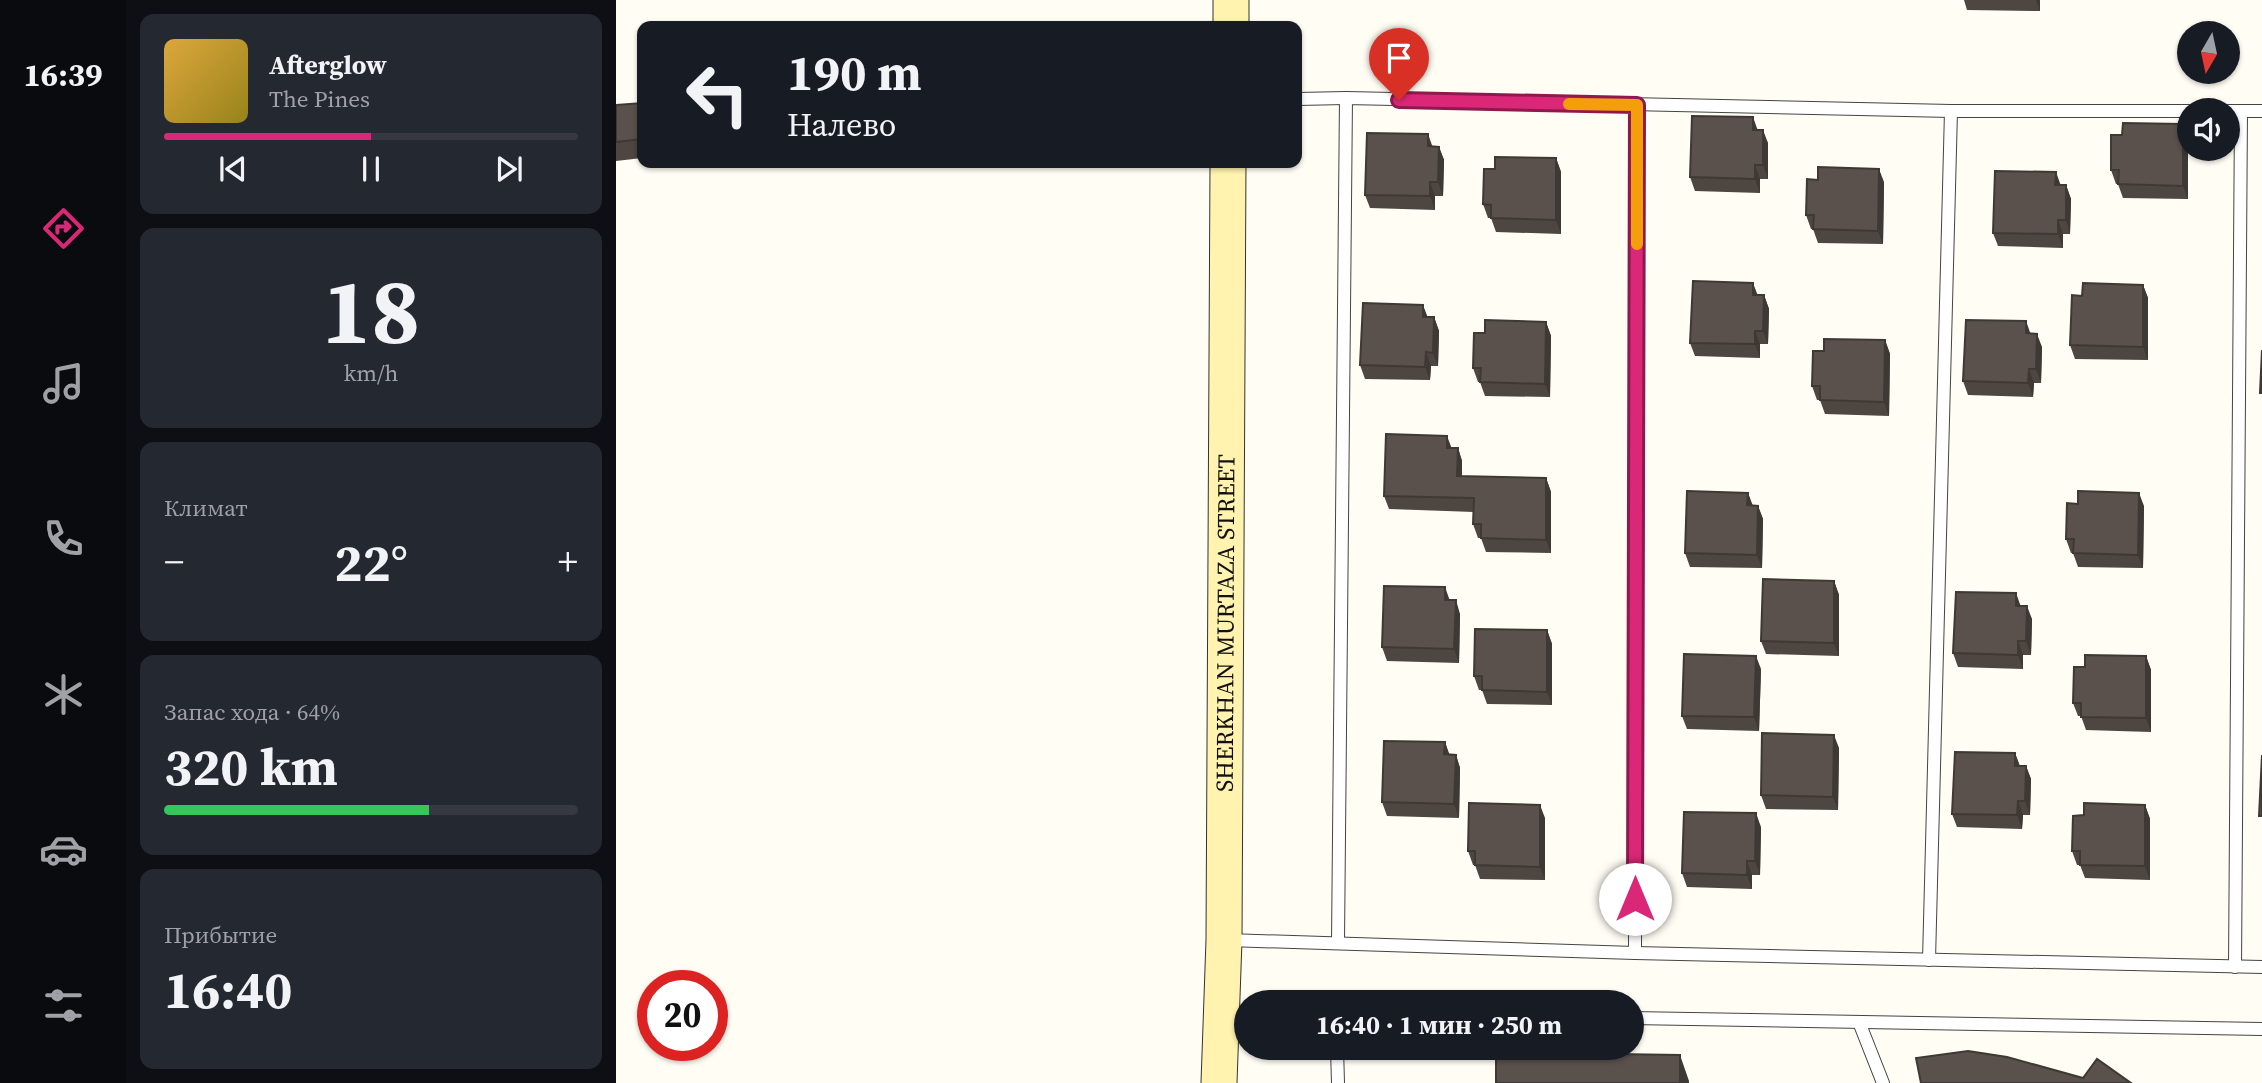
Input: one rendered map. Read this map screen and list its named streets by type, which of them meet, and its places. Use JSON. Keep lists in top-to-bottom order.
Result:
{
  "streets": {
    "main road": ["SHERKHAN MURTAZA STREET"]
  },
  "north": "bottom",
  "page": {
    "tabs": "16:39",
    "turn": ["190 m", "Налево"],
    "song": ["Afterglow", "The Pines"],
    "tile": [
      ["18", "km/h"],
      "Климат",
      ["Запас хода · 64%", "320 km"],
      ["Прибытие", "16:40"]
    ],
    "heat": ["−", "22°", "+"],
    "limit": "20",
    "trip": "16:40 · 1 мин · 250 m"
  }
}
